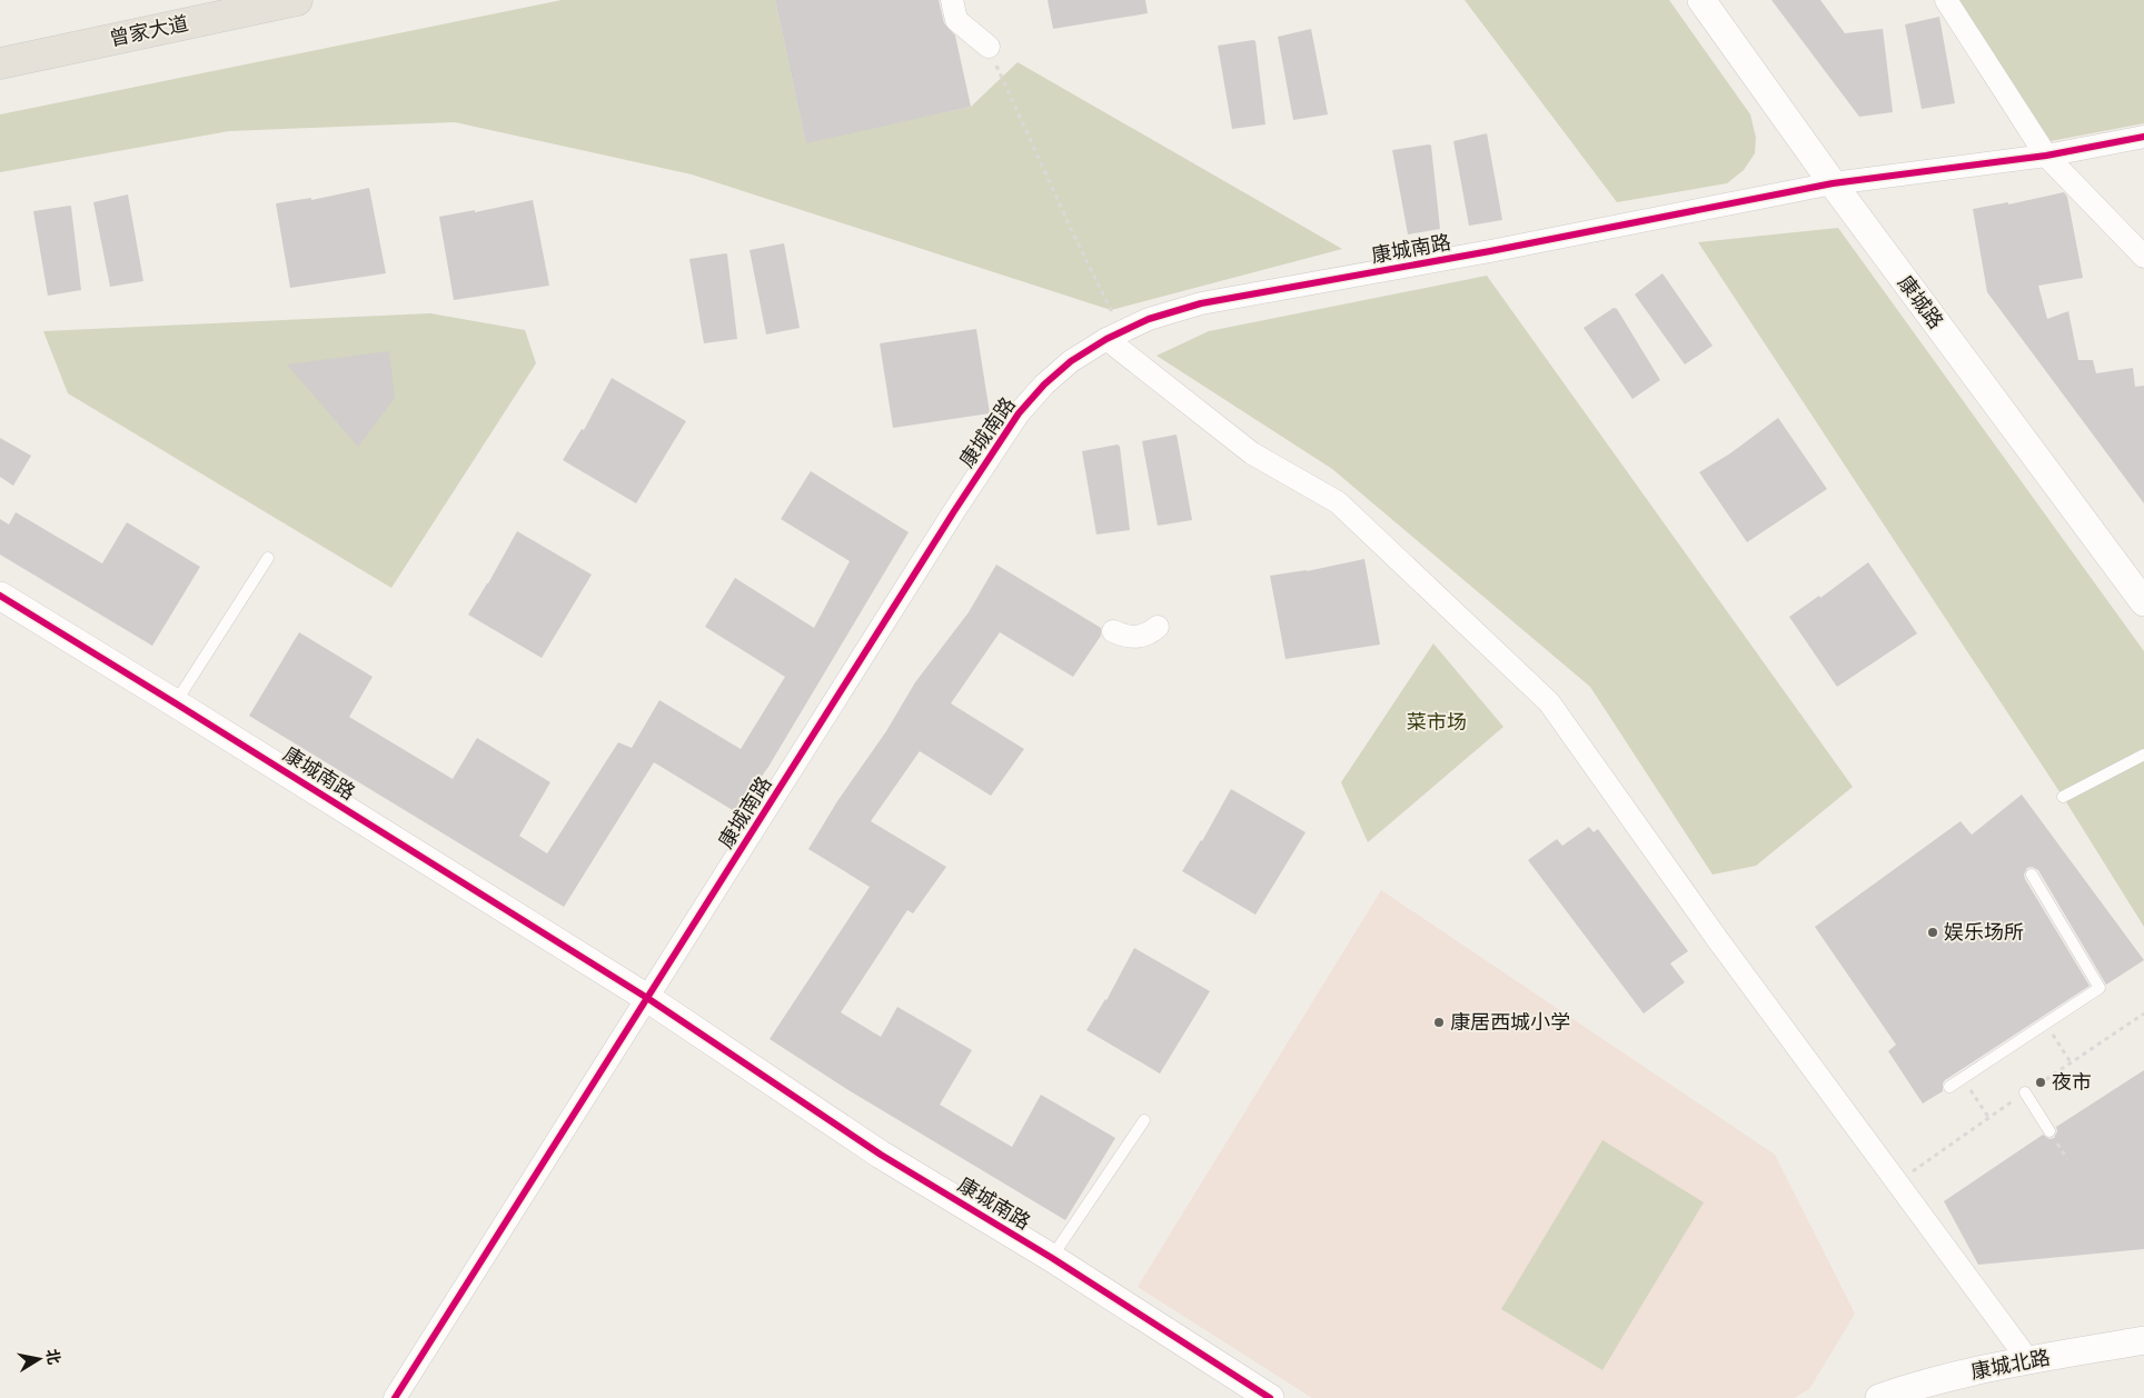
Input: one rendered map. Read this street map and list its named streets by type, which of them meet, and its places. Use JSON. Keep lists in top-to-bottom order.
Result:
{
  "streets": {
    "highway": ["曾家大道"],
    "street": ["康城南路", "康城路", "康城北路"]
  },
  "crossings": [
    ["康城南路", "康城路"]
  ],
  "parks": ["菜市场"],
  "places": ["娱乐场所", "康居西城小学", "夜市"],
  "north": "right"
}
